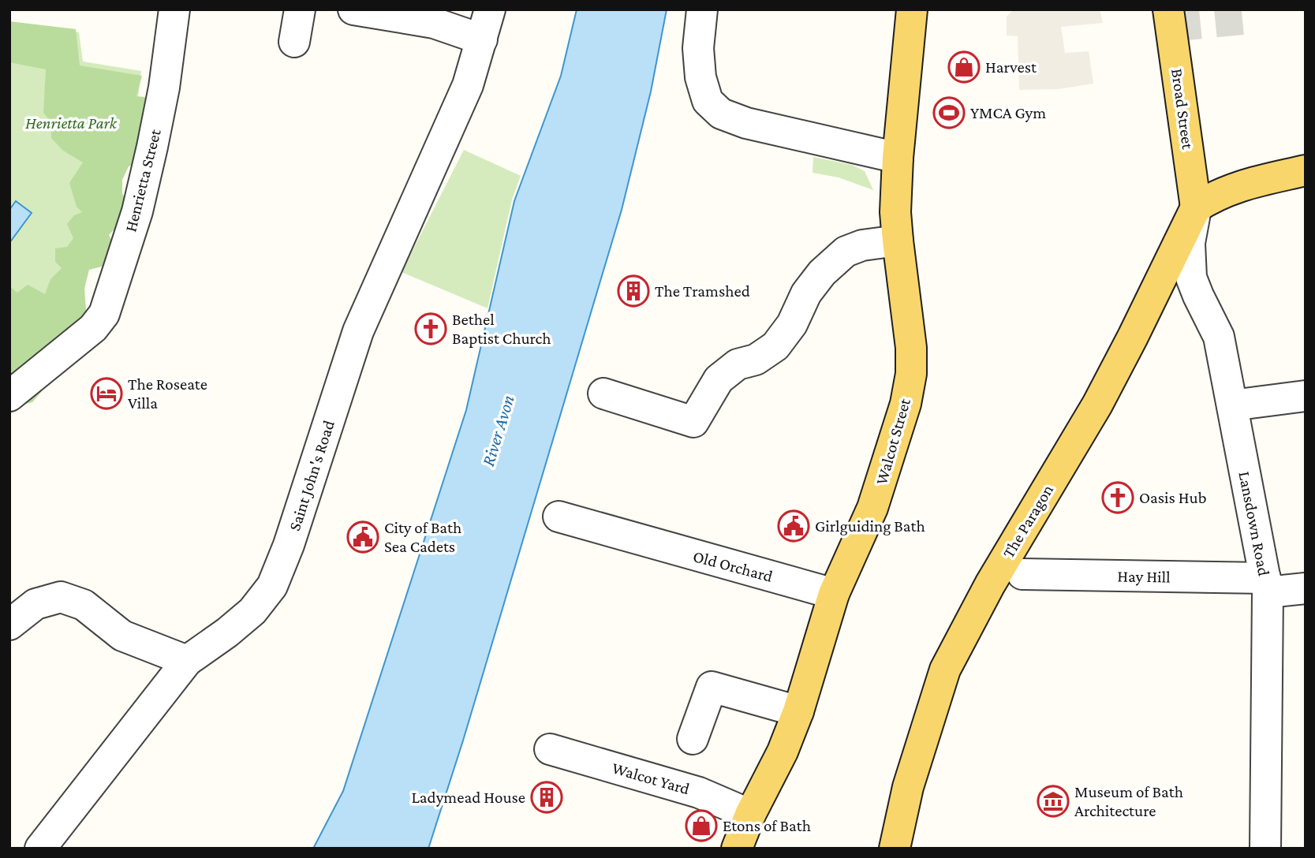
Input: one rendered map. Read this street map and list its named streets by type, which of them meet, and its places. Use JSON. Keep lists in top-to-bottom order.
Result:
{
  "streets": {
    "main road": ["Broad Street", "Walcot Street", "The Paragon"],
    "street": [
      "Henrietta Street",
      "Saint John's Road",
      "Lansdown Road",
      "Old Orchard",
      "Hay Hill",
      "Walcot Yard"
    ]
  },
  "crossings": [
    ["Broad Street", "The Paragon"],
    ["Broad Street", "Lansdown Road"],
    ["Walcot Street", "Old Orchard"],
    ["Walcot Street", "Walcot Yard"],
    ["The Paragon", "Lansdown Road"],
    ["Lansdown Road", "Hay Hill"]
  ],
  "water": ["River Avon"],
  "parks": ["Henrietta Park"],
  "places": {
    "shop": ["Harvest", "Etons of Bath"],
    "sports": ["YMCA Gym"],
    "building": ["The Tramshed", "Ladymead House"],
    "church": ["Bethel Baptist Church", "Oasis Hub"],
    "hotel": ["The Roseate Villa"],
    "public building": ["Girlguiding Bath", "City of Bath Sea Cadets"],
    "museum": ["Museum of Bath Architecture"]
  }
}
